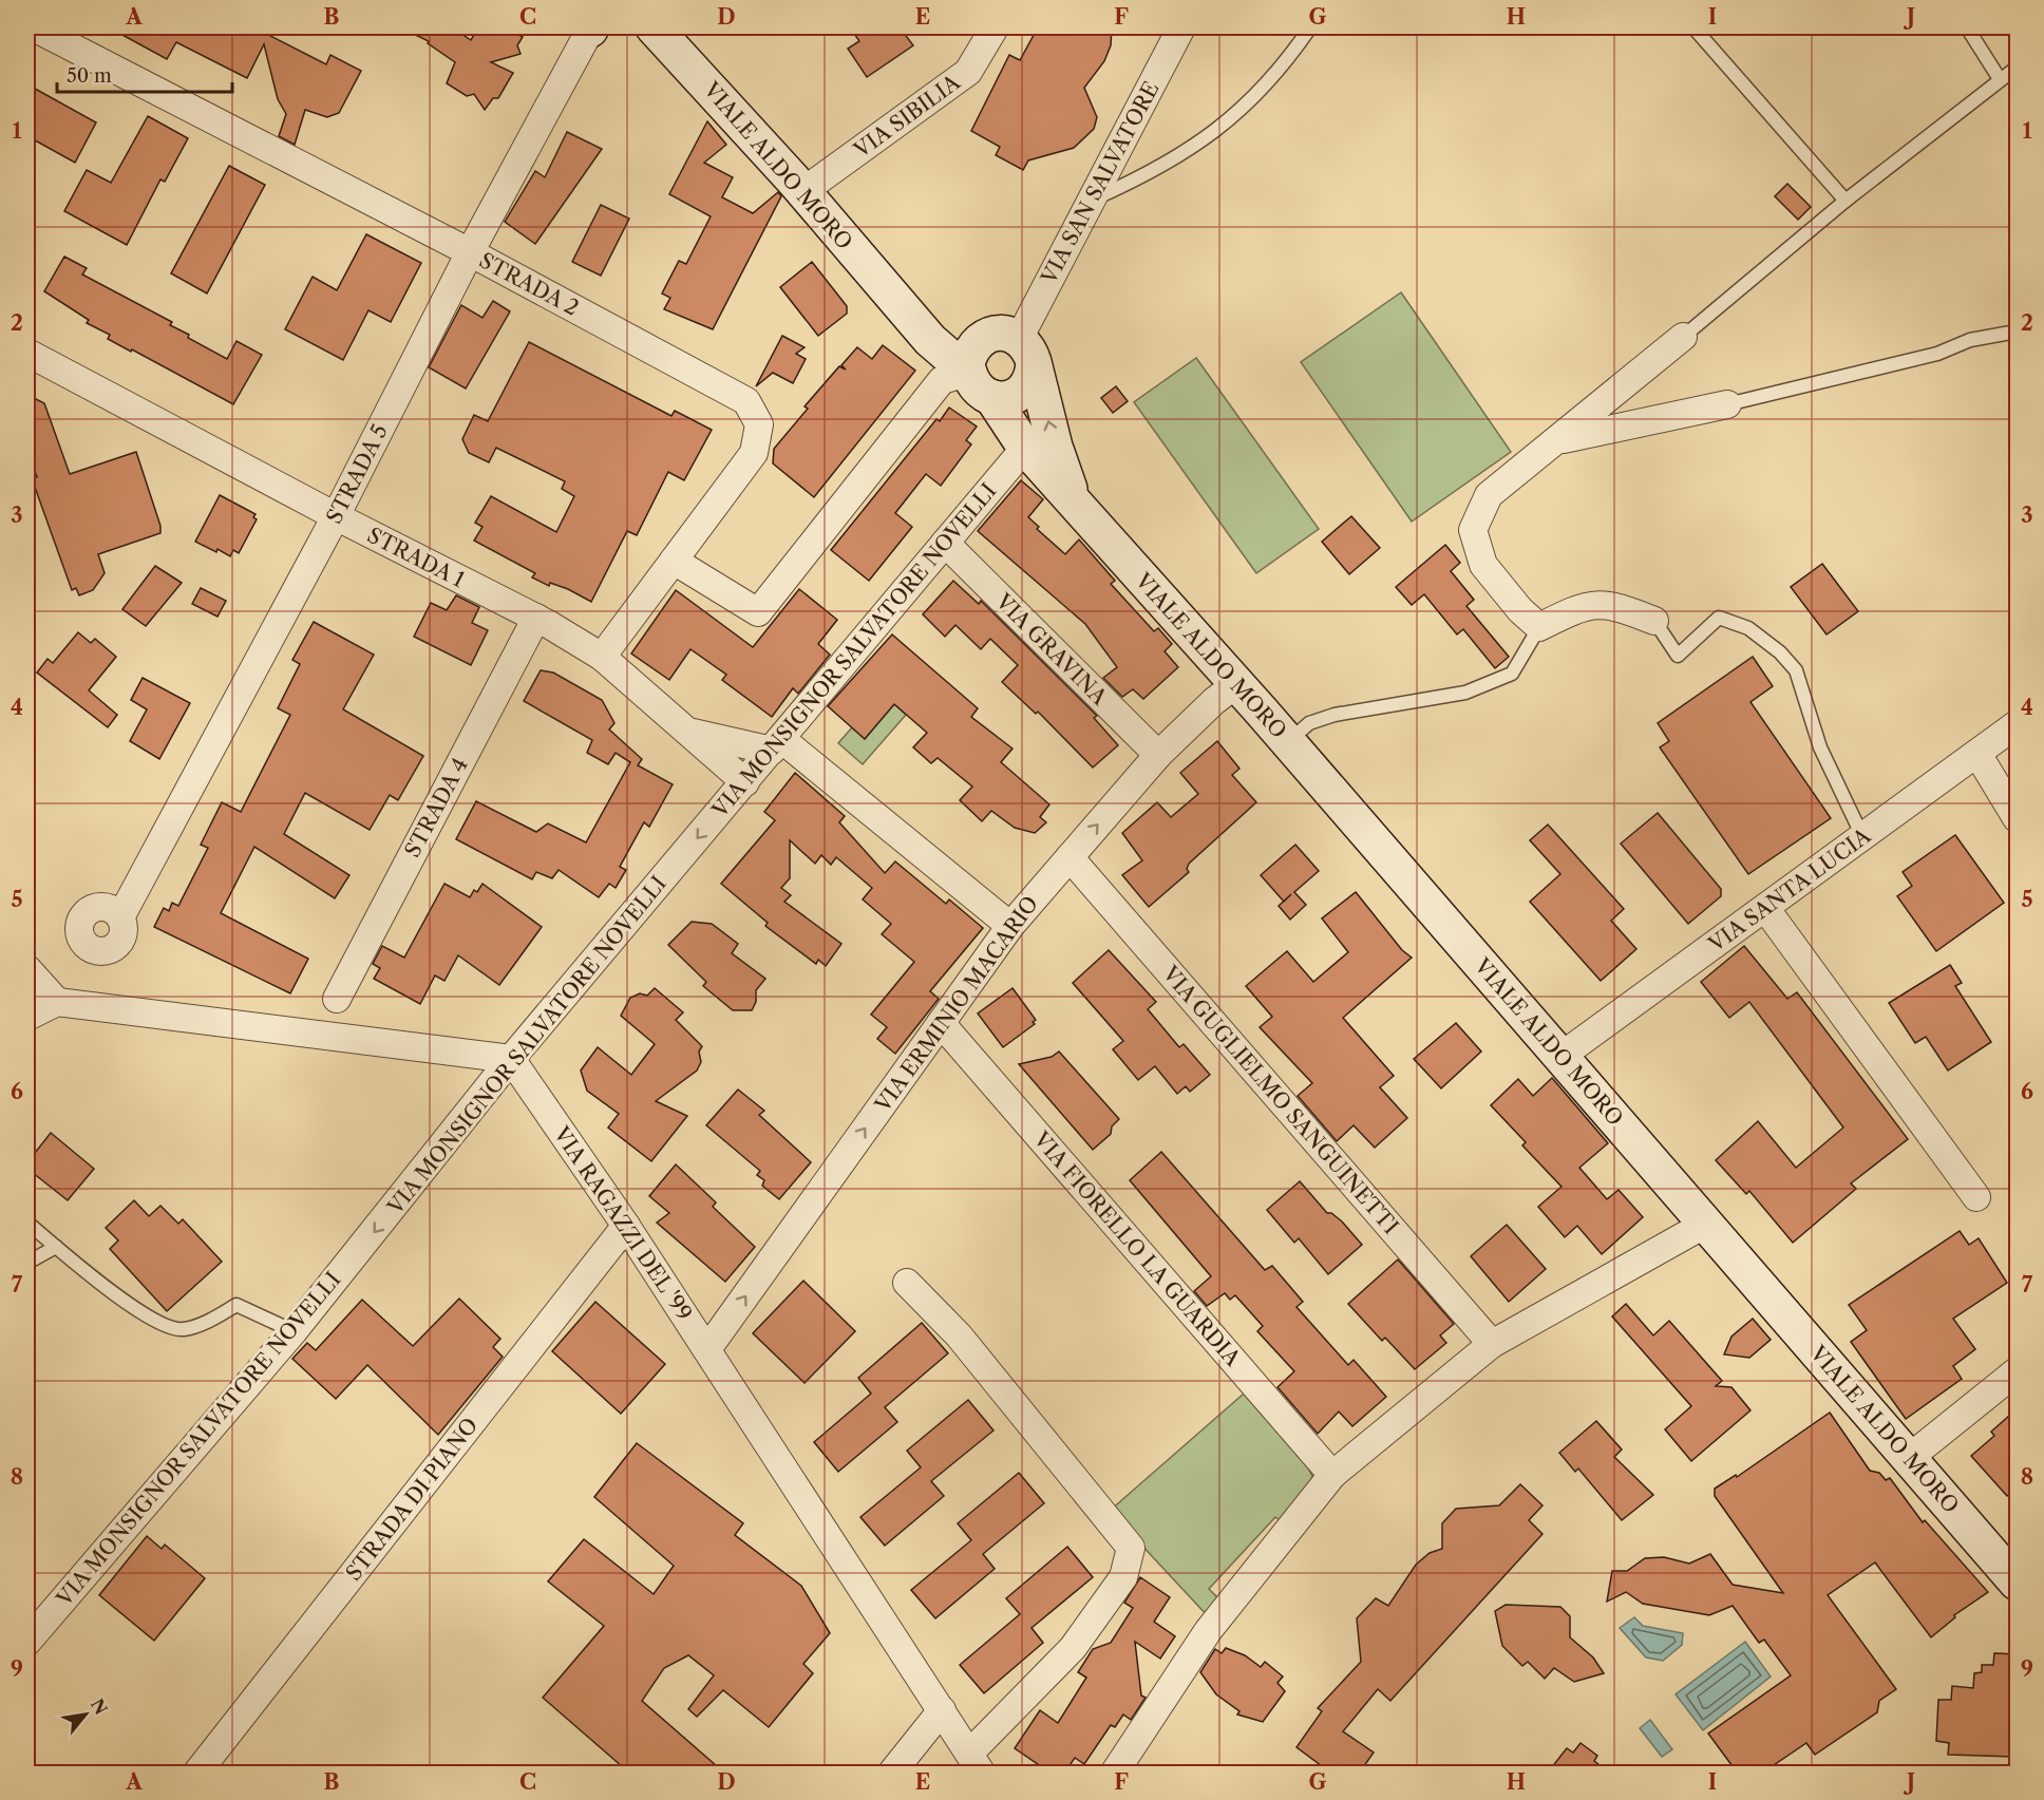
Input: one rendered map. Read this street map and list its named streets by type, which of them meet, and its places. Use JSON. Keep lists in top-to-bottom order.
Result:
{
  "streets": {
    "main road": ["VIALE ALDO MORO"],
    "street": [
      "VIA SIBILIA",
      "VIA SAN SALVATORE",
      "STRADA 2",
      "STRADA 5",
      "STRADA 1",
      "VIA GRAVINA",
      "VIA MONSIGNOR SALVATORE NOVELLI",
      "STRADA 4",
      "VIA SANTA LUCIA",
      "VIA ERMINIO MACARIO",
      "VIA GUGLIELMO SANGUINETTI",
      "VIA RAGAZZI DEL '99",
      "VIA FIORELLO LA GUARDIA",
      "STRADA DI PIANO"
    ]
  },
  "crossings": [
    ["VIA SIBILIA", "VIALE ALDO MORO"],
    ["VIALE ALDO MORO", "VIA SAN SALVATORE"],
    ["VIALE ALDO MORO", "VIA MONSIGNOR SALVATORE NOVELLI"],
    ["VIALE ALDO MORO", "VIA SANTA LUCIA"],
    ["VIALE ALDO MORO", "VIA ERMINIO MACARIO"],
    ["STRADA 2", "STRADA 5"],
    ["STRADA 2", "STRADA 1"],
    ["STRADA 5", "STRADA 1"],
    ["STRADA 1", "VIA MONSIGNOR SALVATORE NOVELLI"],
    ["STRADA 1", "STRADA 4"],
    ["VIA GRAVINA", "VIA MONSIGNOR SALVATORE NOVELLI"],
    ["VIA GRAVINA", "VIA ERMINIO MACARIO"],
    ["VIA MONSIGNOR SALVATORE NOVELLI", "VIA RAGAZZI DEL '99"],
    ["VIA ERMINIO MACARIO", "VIA GUGLIELMO SANGUINETTI"],
    ["VIA ERMINIO MACARIO", "VIA RAGAZZI DEL '99"],
    ["VIA ERMINIO MACARIO", "VIA FIORELLO LA GUARDIA"],
    ["VIA RAGAZZI DEL '99", "STRADA DI PIANO"]
  ],
  "one_way": ["VIA MONSIGNOR SALVATORE NOVELLI", "VIA ERMINIO MACARIO"],
  "scale_bar": "50 m",
  "north": "top right",
  "grid": {
    "columns": [
      "A",
      "B",
      "C",
      "D",
      "E",
      "F",
      "G",
      "H",
      "I",
      "J"
    ],
    "rows": [
      "1",
      "2",
      "3",
      "4",
      "5",
      "6",
      "7",
      "8",
      "9"
    ]
  }
}
